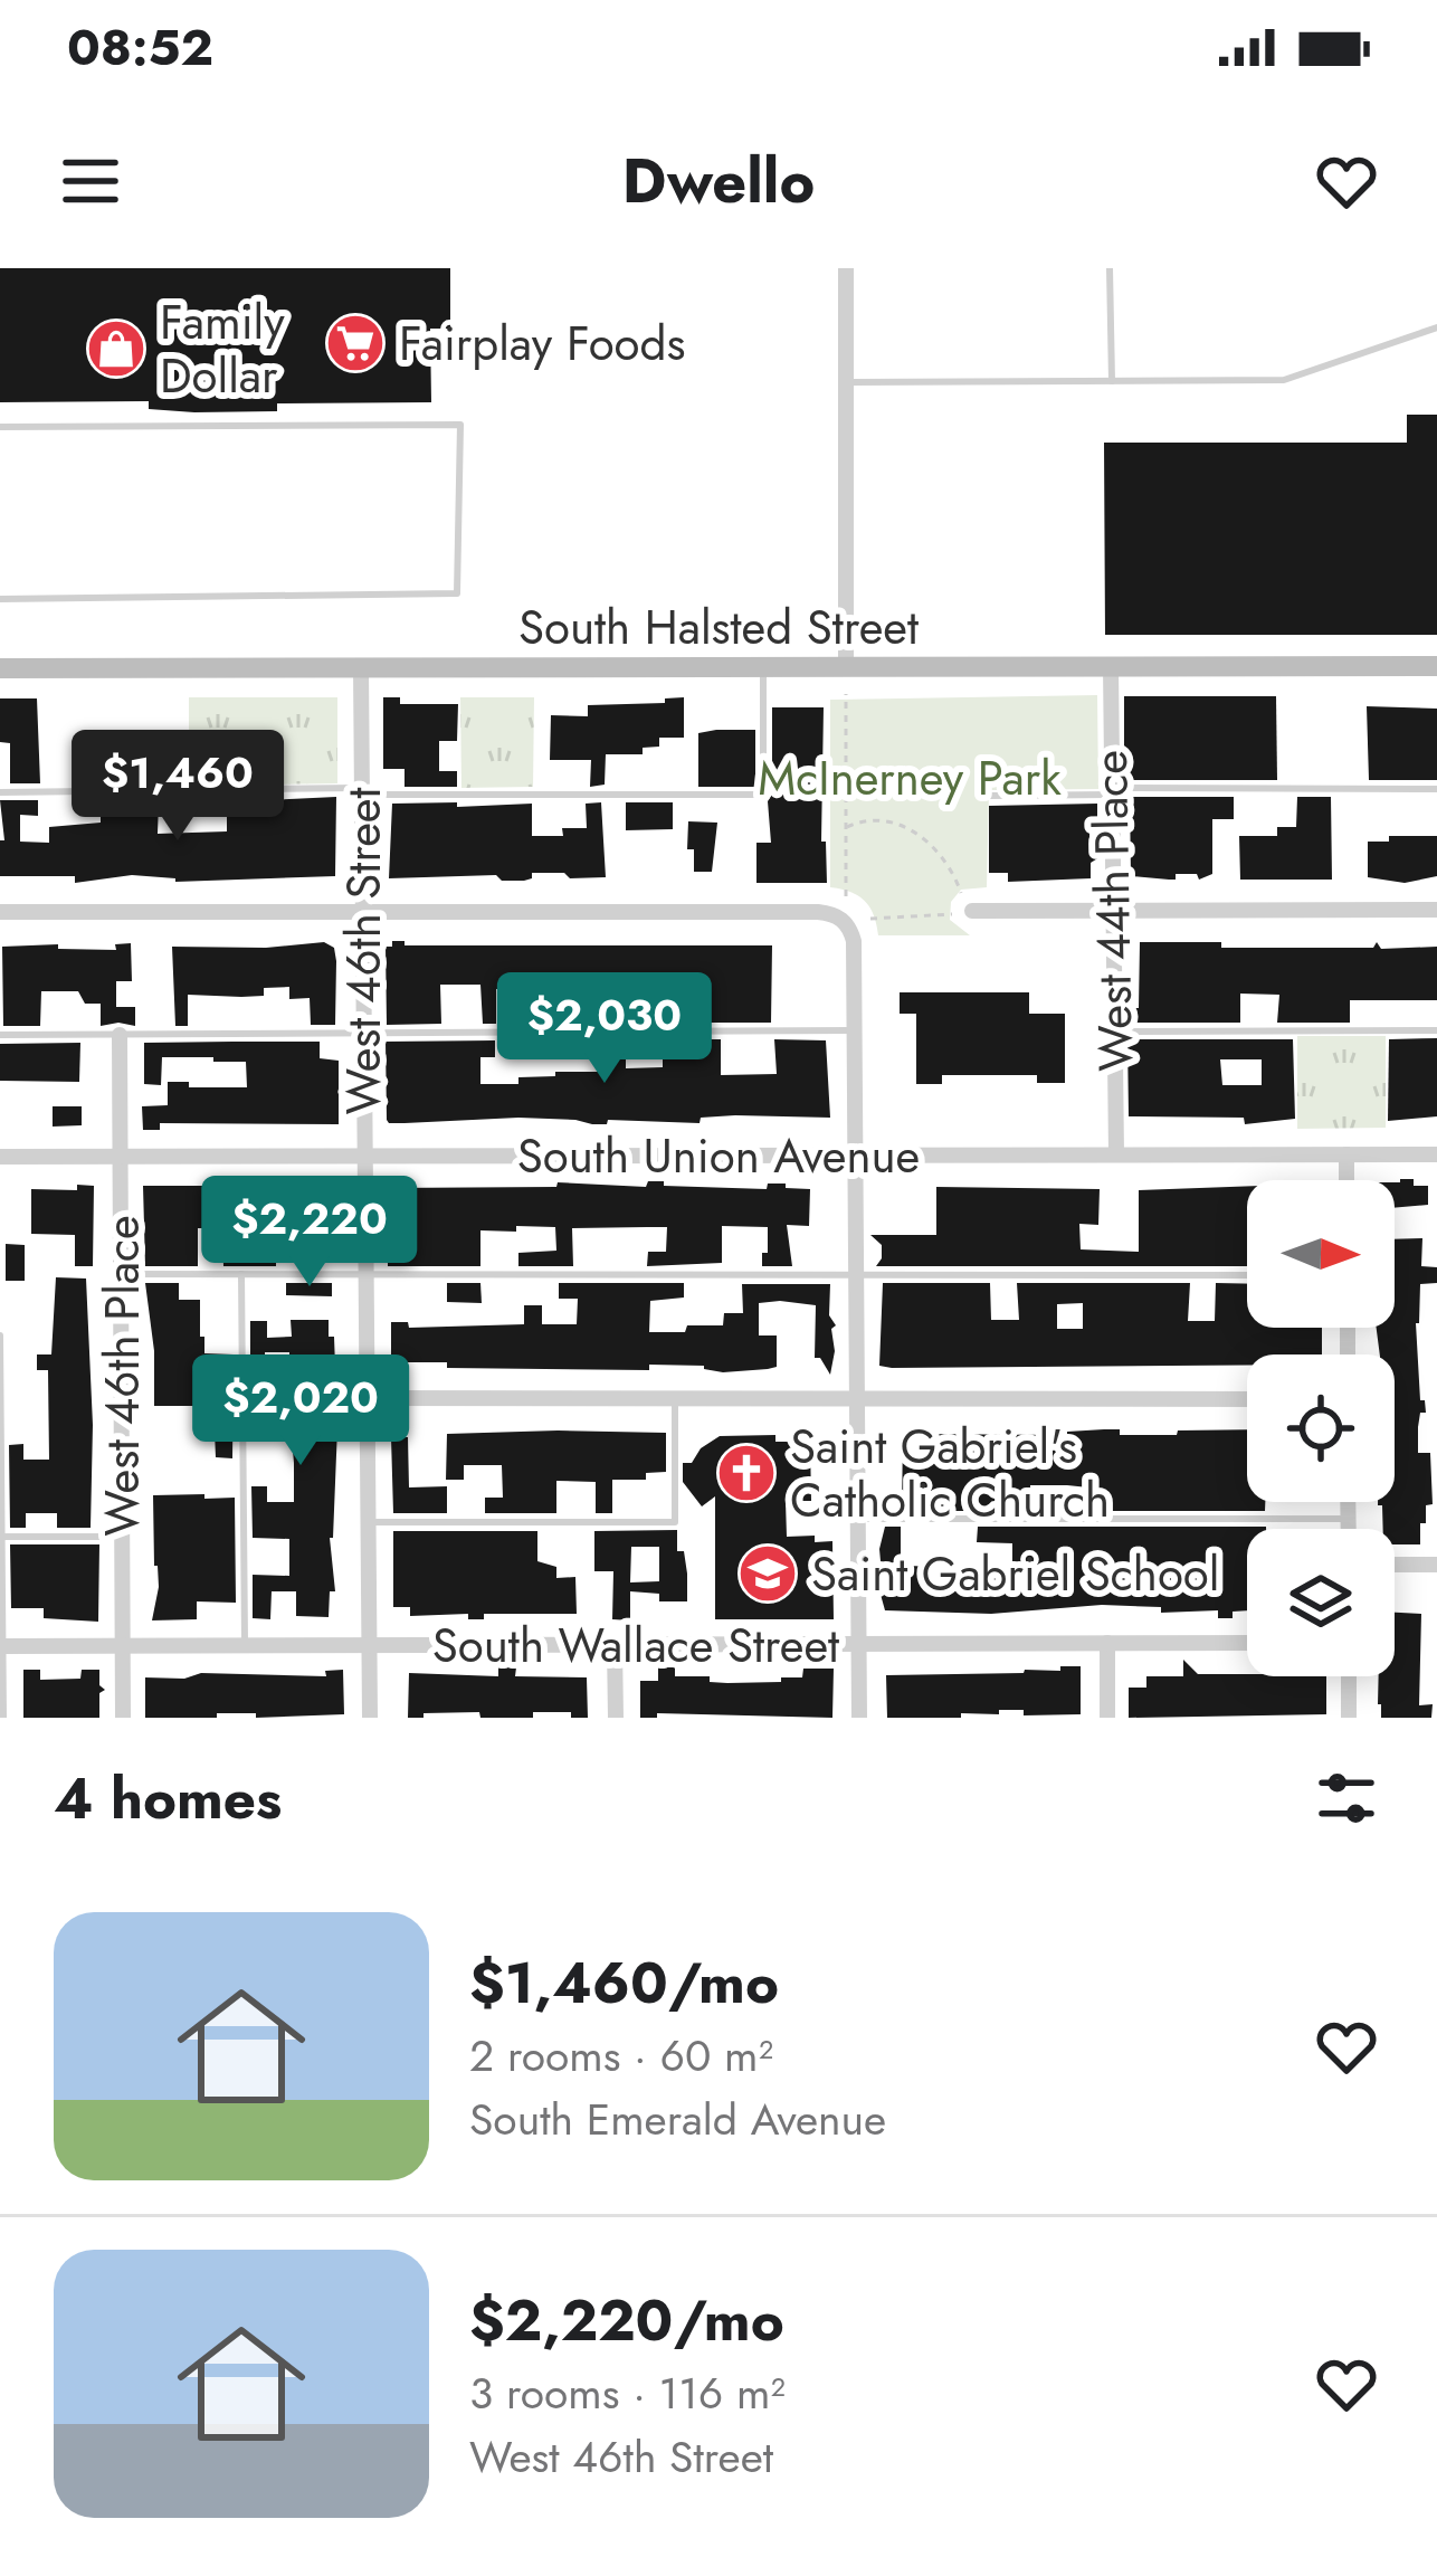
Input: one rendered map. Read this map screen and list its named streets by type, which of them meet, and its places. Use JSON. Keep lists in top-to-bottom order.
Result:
{
  "streets": {
    "main road": ["South Halsted Street"],
    "street": [
      "West 44th Place",
      "West 46th Street",
      "South Union Avenue",
      "West 46th Place",
      "South Wallace Street"
    ]
  },
  "crossings": [
    ["South Halsted Street", "West 44th Place"],
    ["South Halsted Street", "West 46th Street"],
    ["West 44th Place", "South Union Avenue"],
    ["West 46th Street", "South Union Avenue"],
    ["West 46th Street", "South Wallace Street"],
    ["South Union Avenue", "West 46th Place"],
    ["West 46th Place", "South Wallace Street"]
  ],
  "parks": ["McInerney Park"],
  "places": {
    "supermarket": ["Fairplay Foods"],
    "shop": ["Family Dollar"],
    "church": ["Saint Gabriel's Catholic Church"],
    "school or university": ["Saint Gabriel School"]
  },
  "north": "right",
  "page": {
    "status": "08:52",
    "header": "Dwello",
    "price": [
      "$1,460",
      "$2,030",
      "$2,220",
      "$2,020"
    ],
    "heading": "4 homes",
    "list": [
      {
        "name": "$1,460/mo",
        "note": "2 rooms · 60 m² · South Emerald Avenue"
      },
      {
        "name": "$2,220/mo",
        "note": "3 rooms · 116 m² · West 46th Street"
      }
    ]
  }
}
